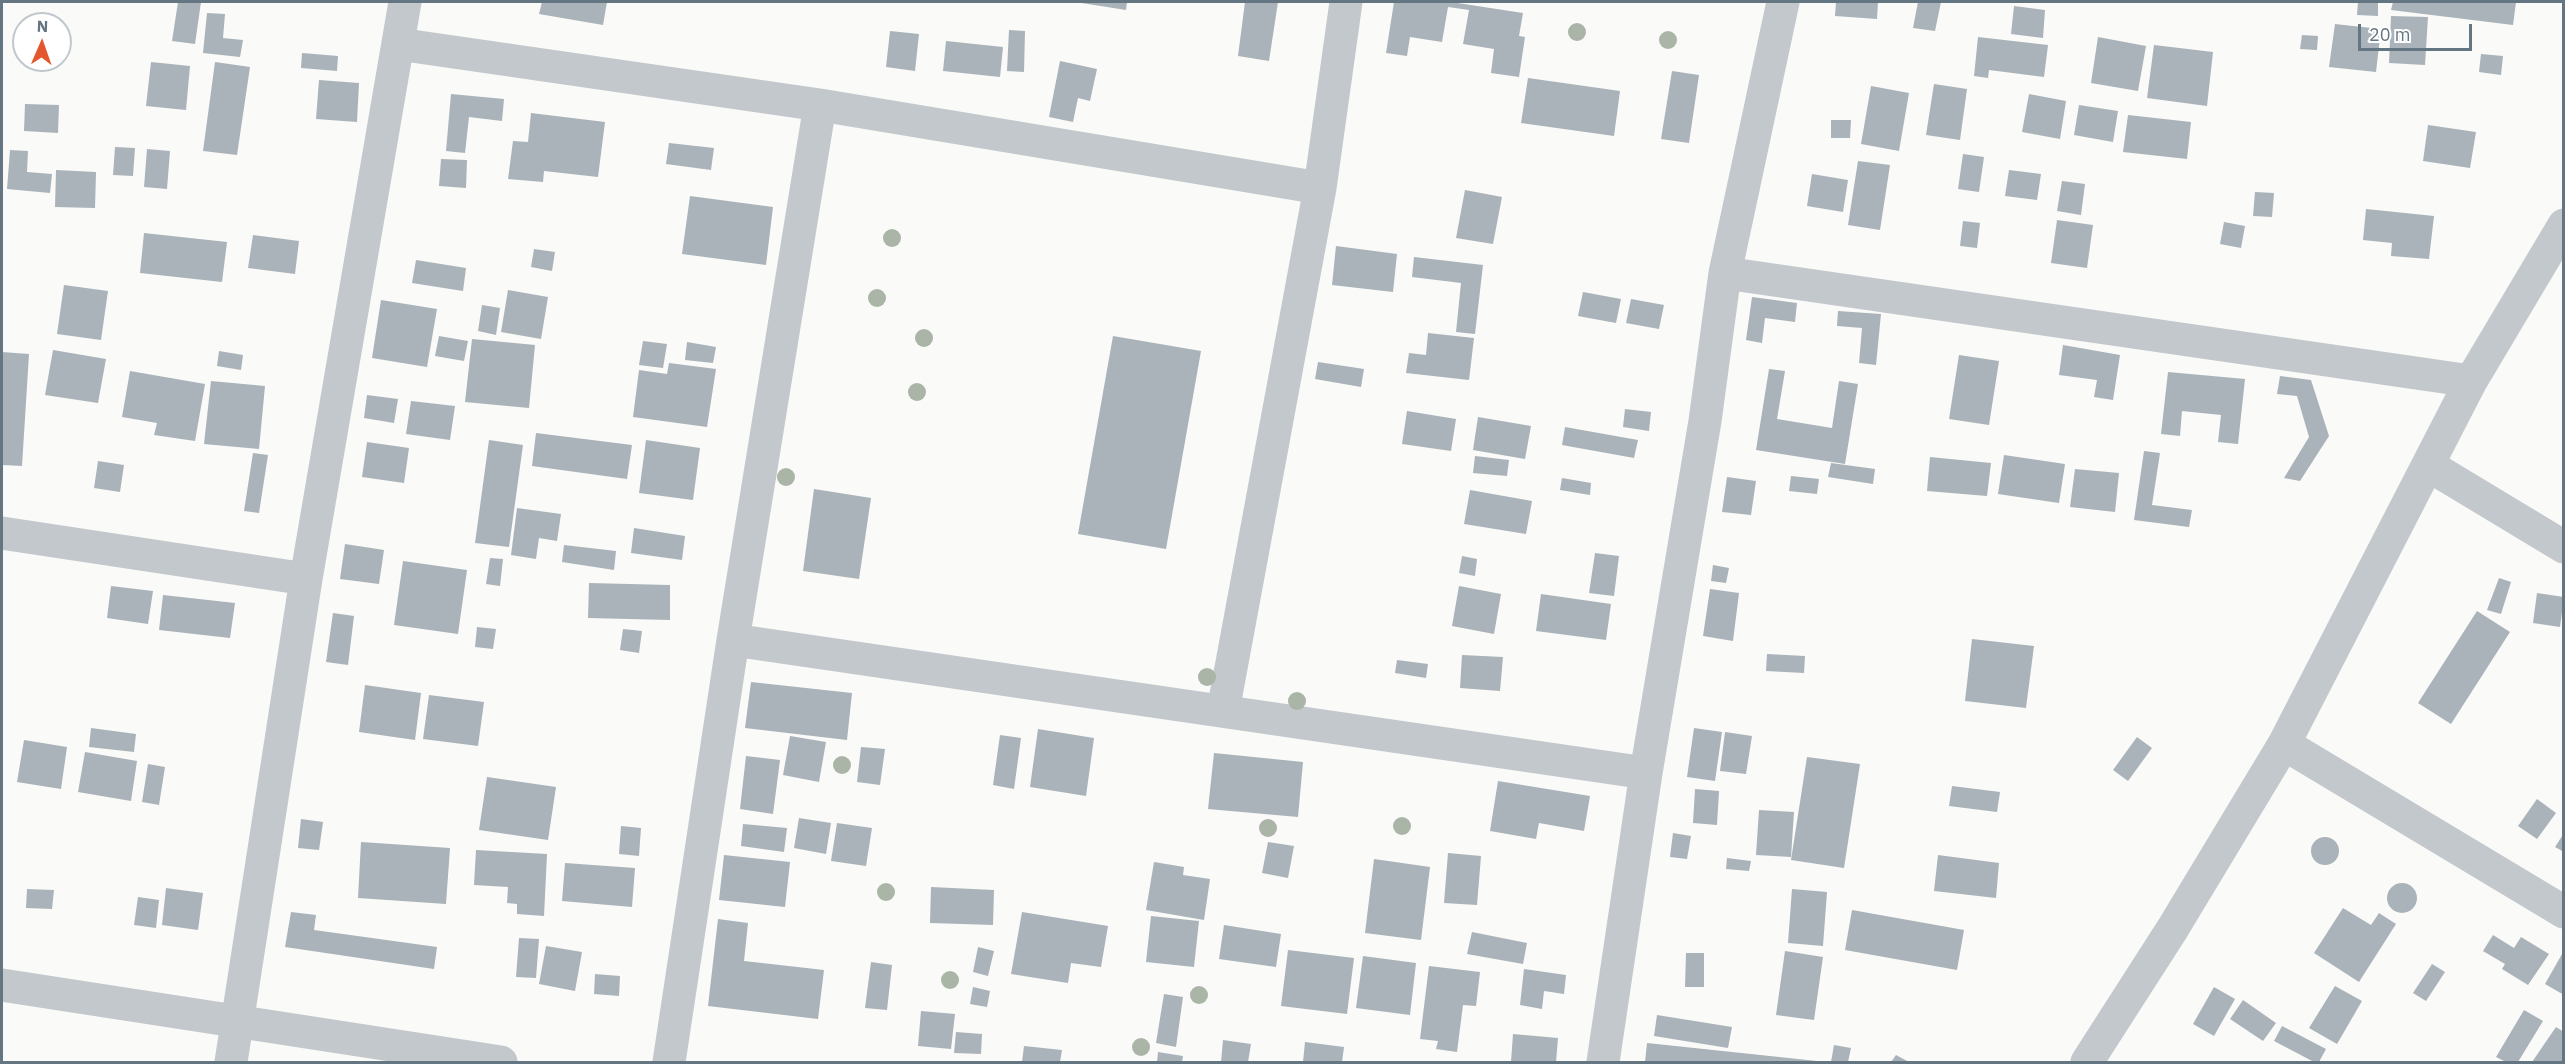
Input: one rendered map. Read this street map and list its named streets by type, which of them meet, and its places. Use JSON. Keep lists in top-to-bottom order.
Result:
{
  "scale_bar": "20 m",
  "north": "top"
}
